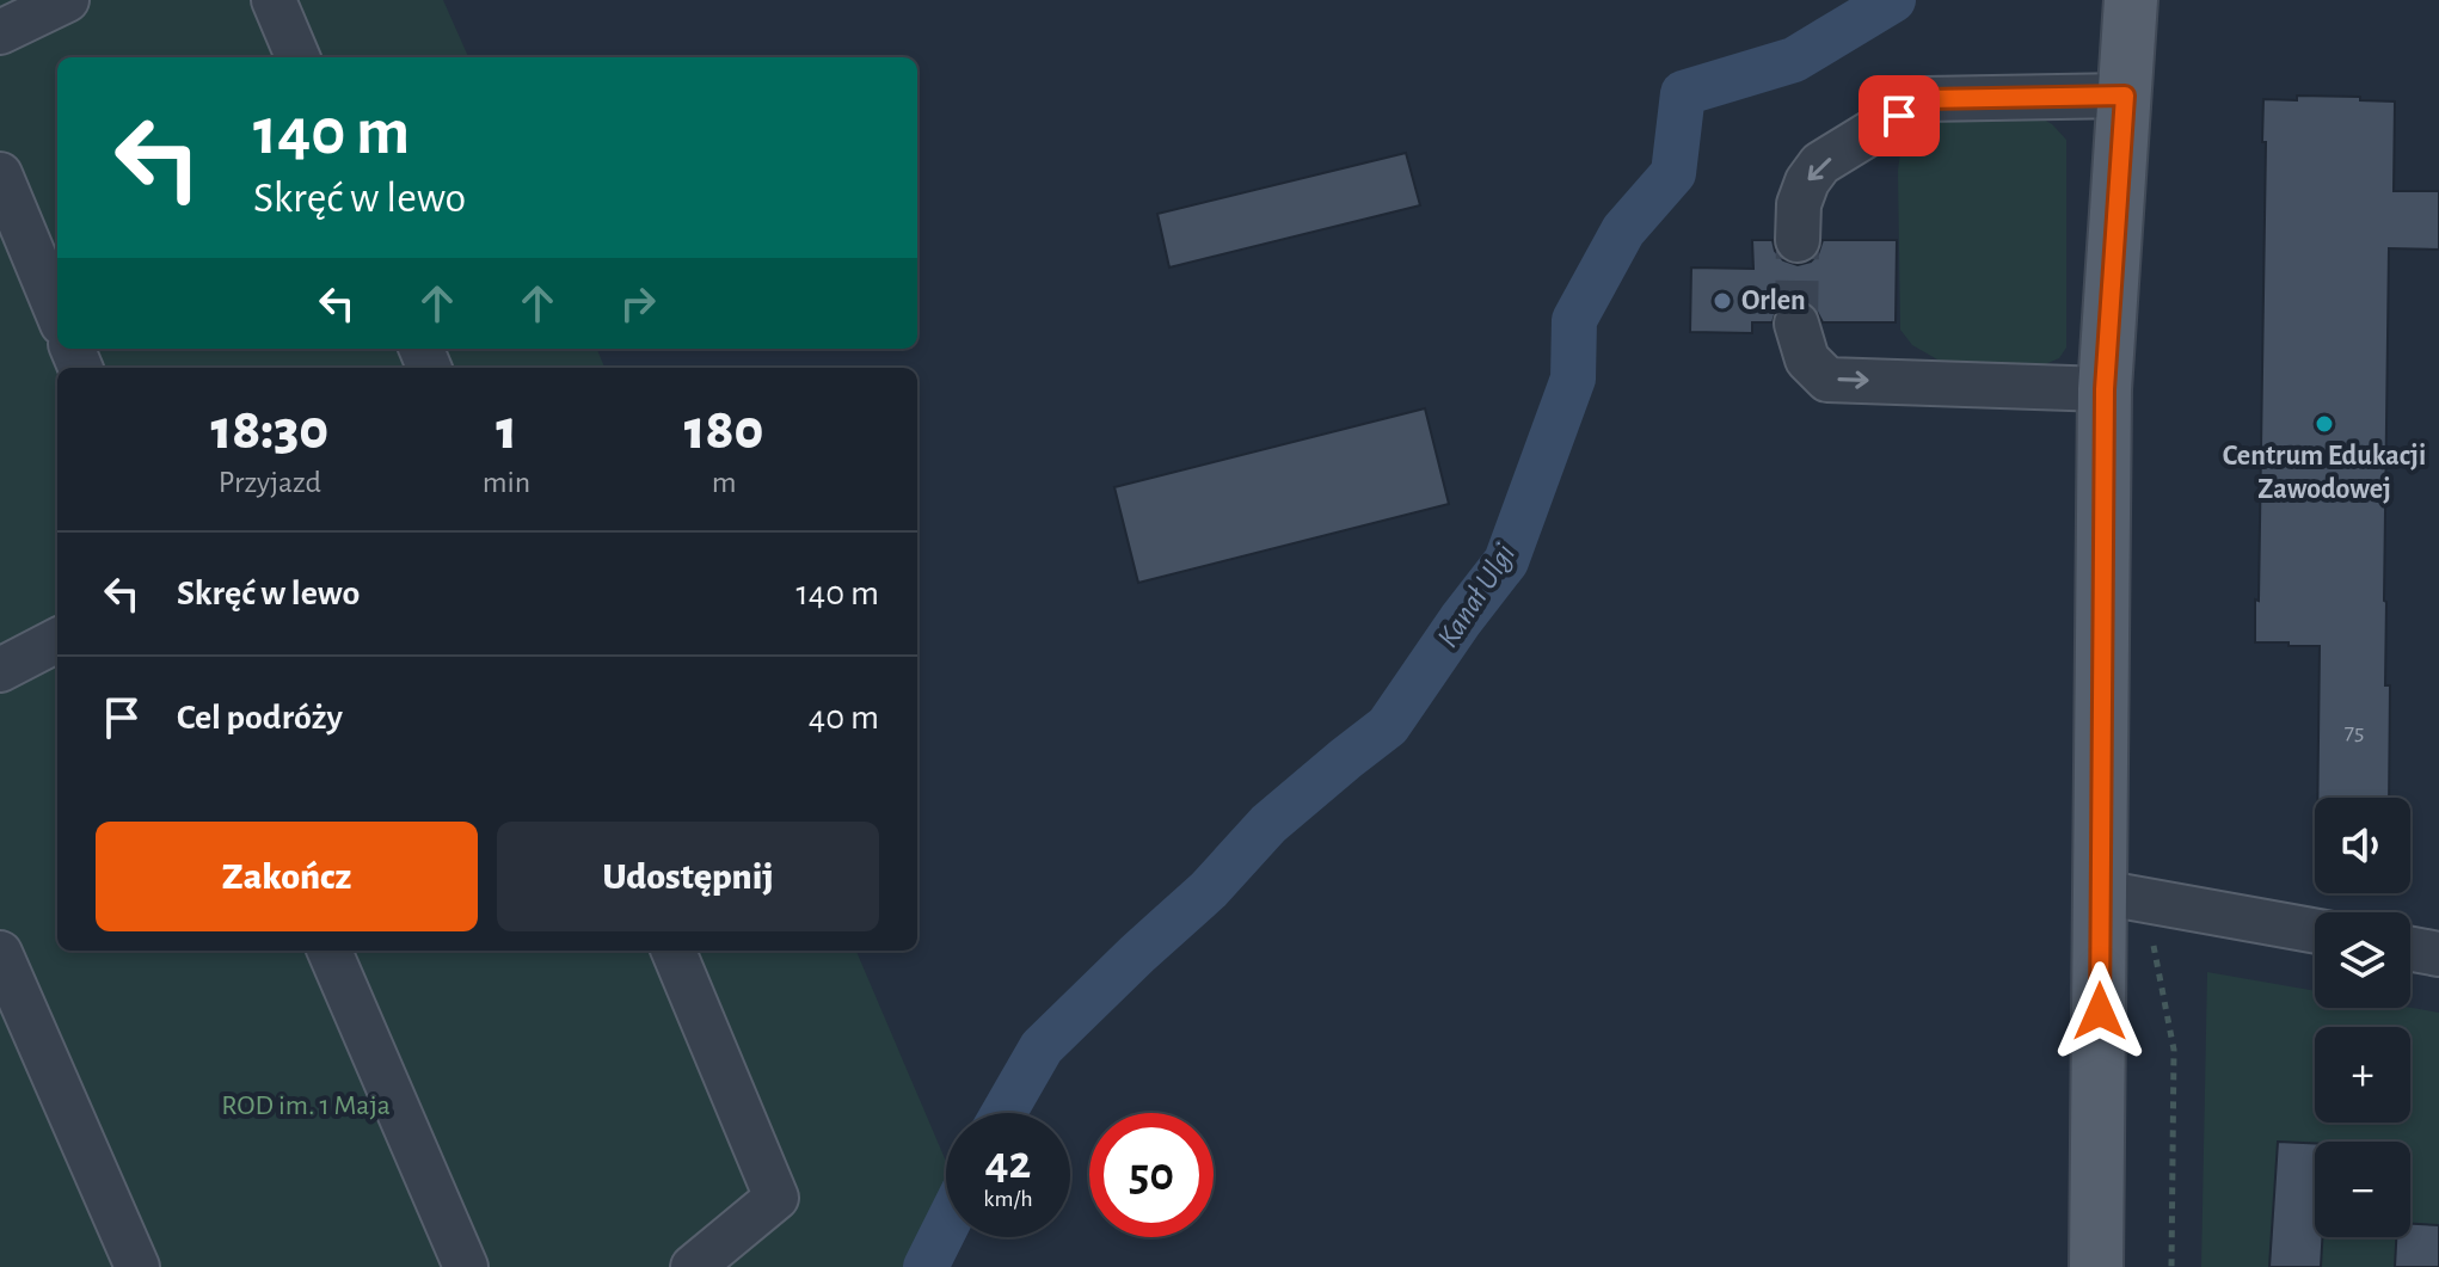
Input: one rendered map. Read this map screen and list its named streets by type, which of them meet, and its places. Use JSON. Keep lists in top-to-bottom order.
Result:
{
  "water": ["Kanał Ulgi"],
  "parks": ["ROD im. 1 Maja"],
  "places": ["Orlen", "Centrum Edukacji Zawodowej"],
  "house_numbers": ["75"],
  "page": {
    "turn": ["140 m", "Skręć w lewo"],
    "eta": [
      "18:30",
      "Przyjazd",
      "1",
      "min",
      "180",
      "m"
    ],
    "list": [
      {
        "name": "Skręć w lewo",
        "value": "140 m"
      },
      {
        "name": "Cel podróży",
        "value": "40 m"
      }
    ],
    "map_buttons": ["+", "−"],
    "buttons": ["Zakończ", "Udostępnij"],
    "speed": "42 km/h",
    "limit": "50"
  }
}
